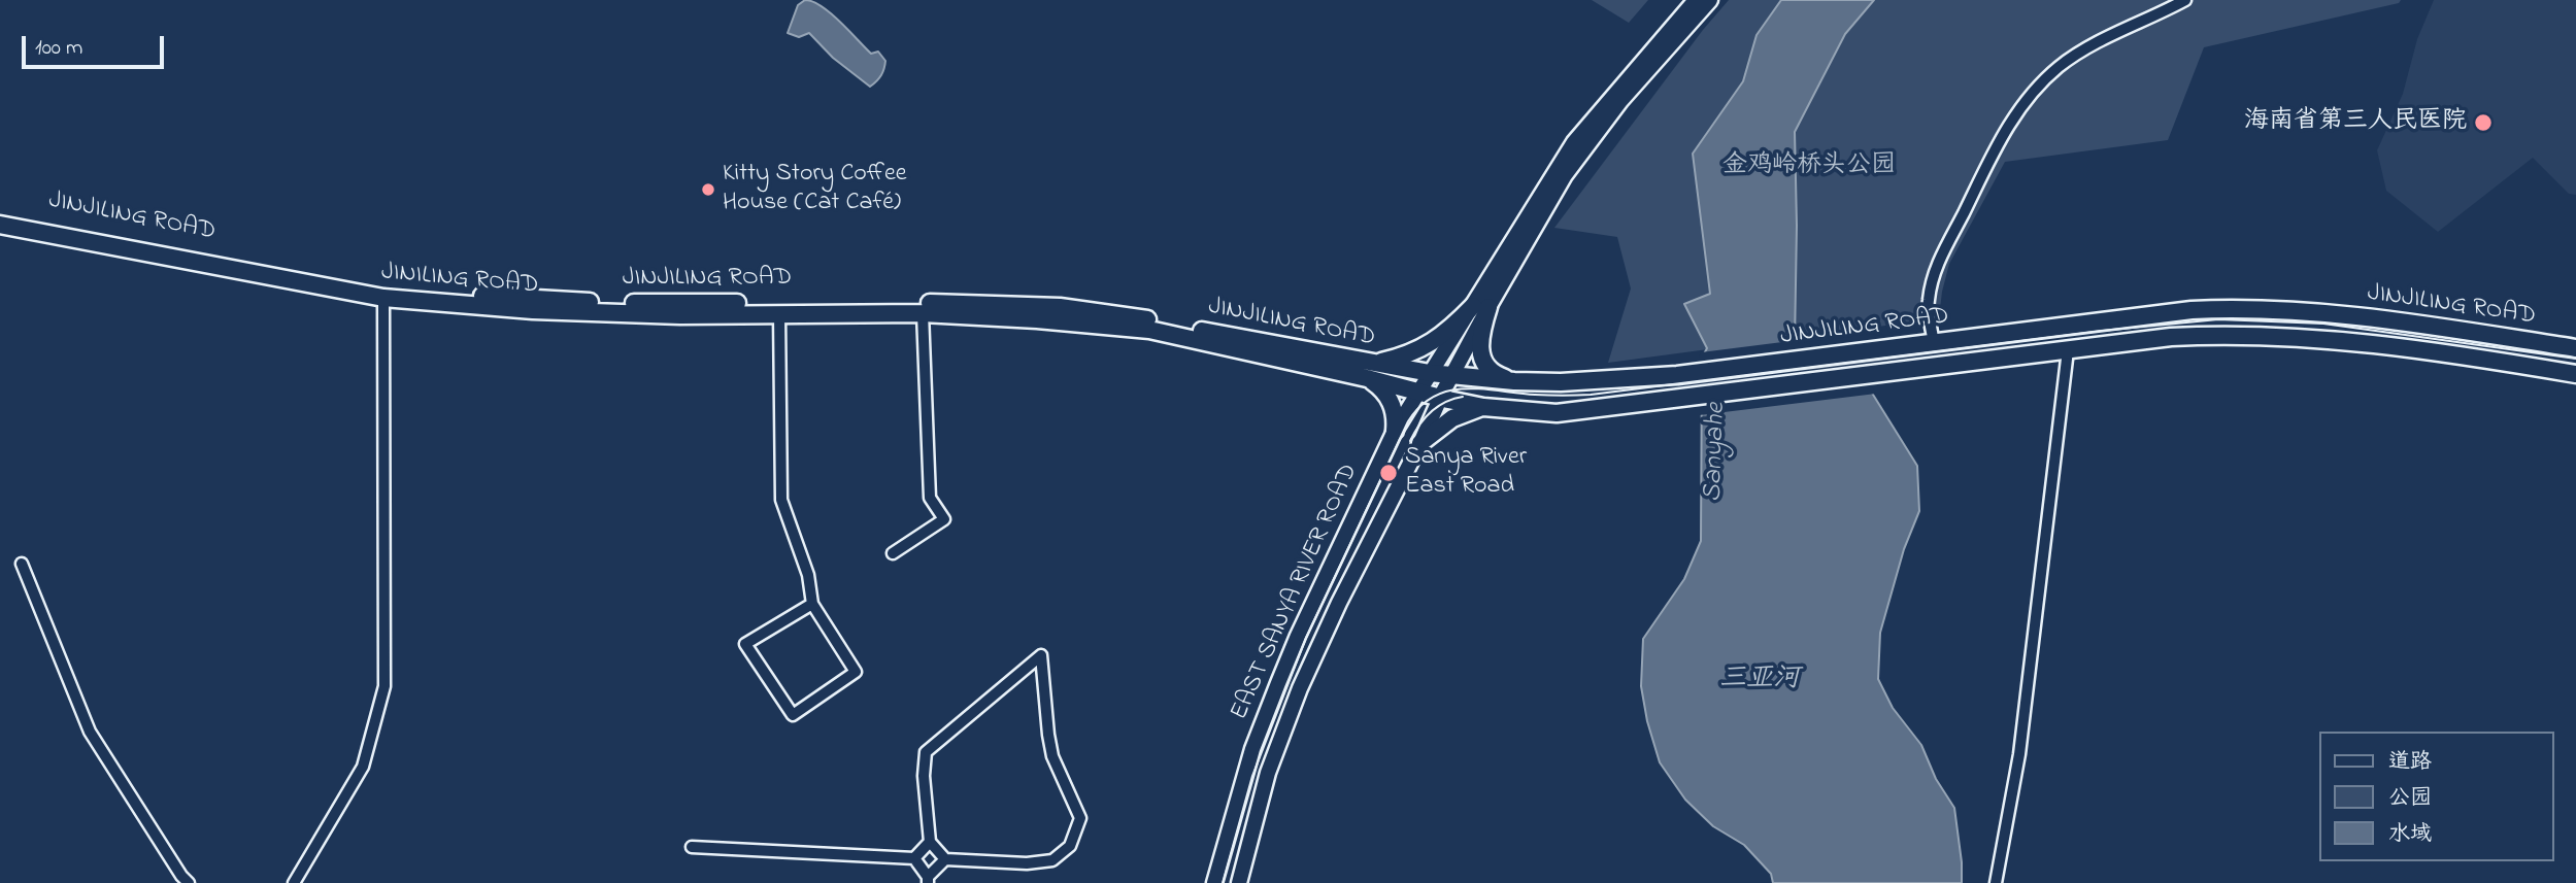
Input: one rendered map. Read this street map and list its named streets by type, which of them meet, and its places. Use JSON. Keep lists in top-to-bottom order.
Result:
{
  "streets": {
    "main road": ["JINJILING ROAD", "JINILING ROAD", "EAST SANYA RIVER ROAD"]
  },
  "crossings": [
    ["JINJILING ROAD", "JINILING ROAD"],
    ["JINJILING ROAD", "EAST SANYA RIVER ROAD"]
  ],
  "water": ["Sanyahe", "三亚河"],
  "parks": ["金鸡岭桥头公园"],
  "places": ["海南省第三人民医院", "Kitty Story Coffee House (Cat Café)", "Sanya River East Road"],
  "legend": ["道路", "公园", "水域"],
  "scale_bar": "100 m"
}
